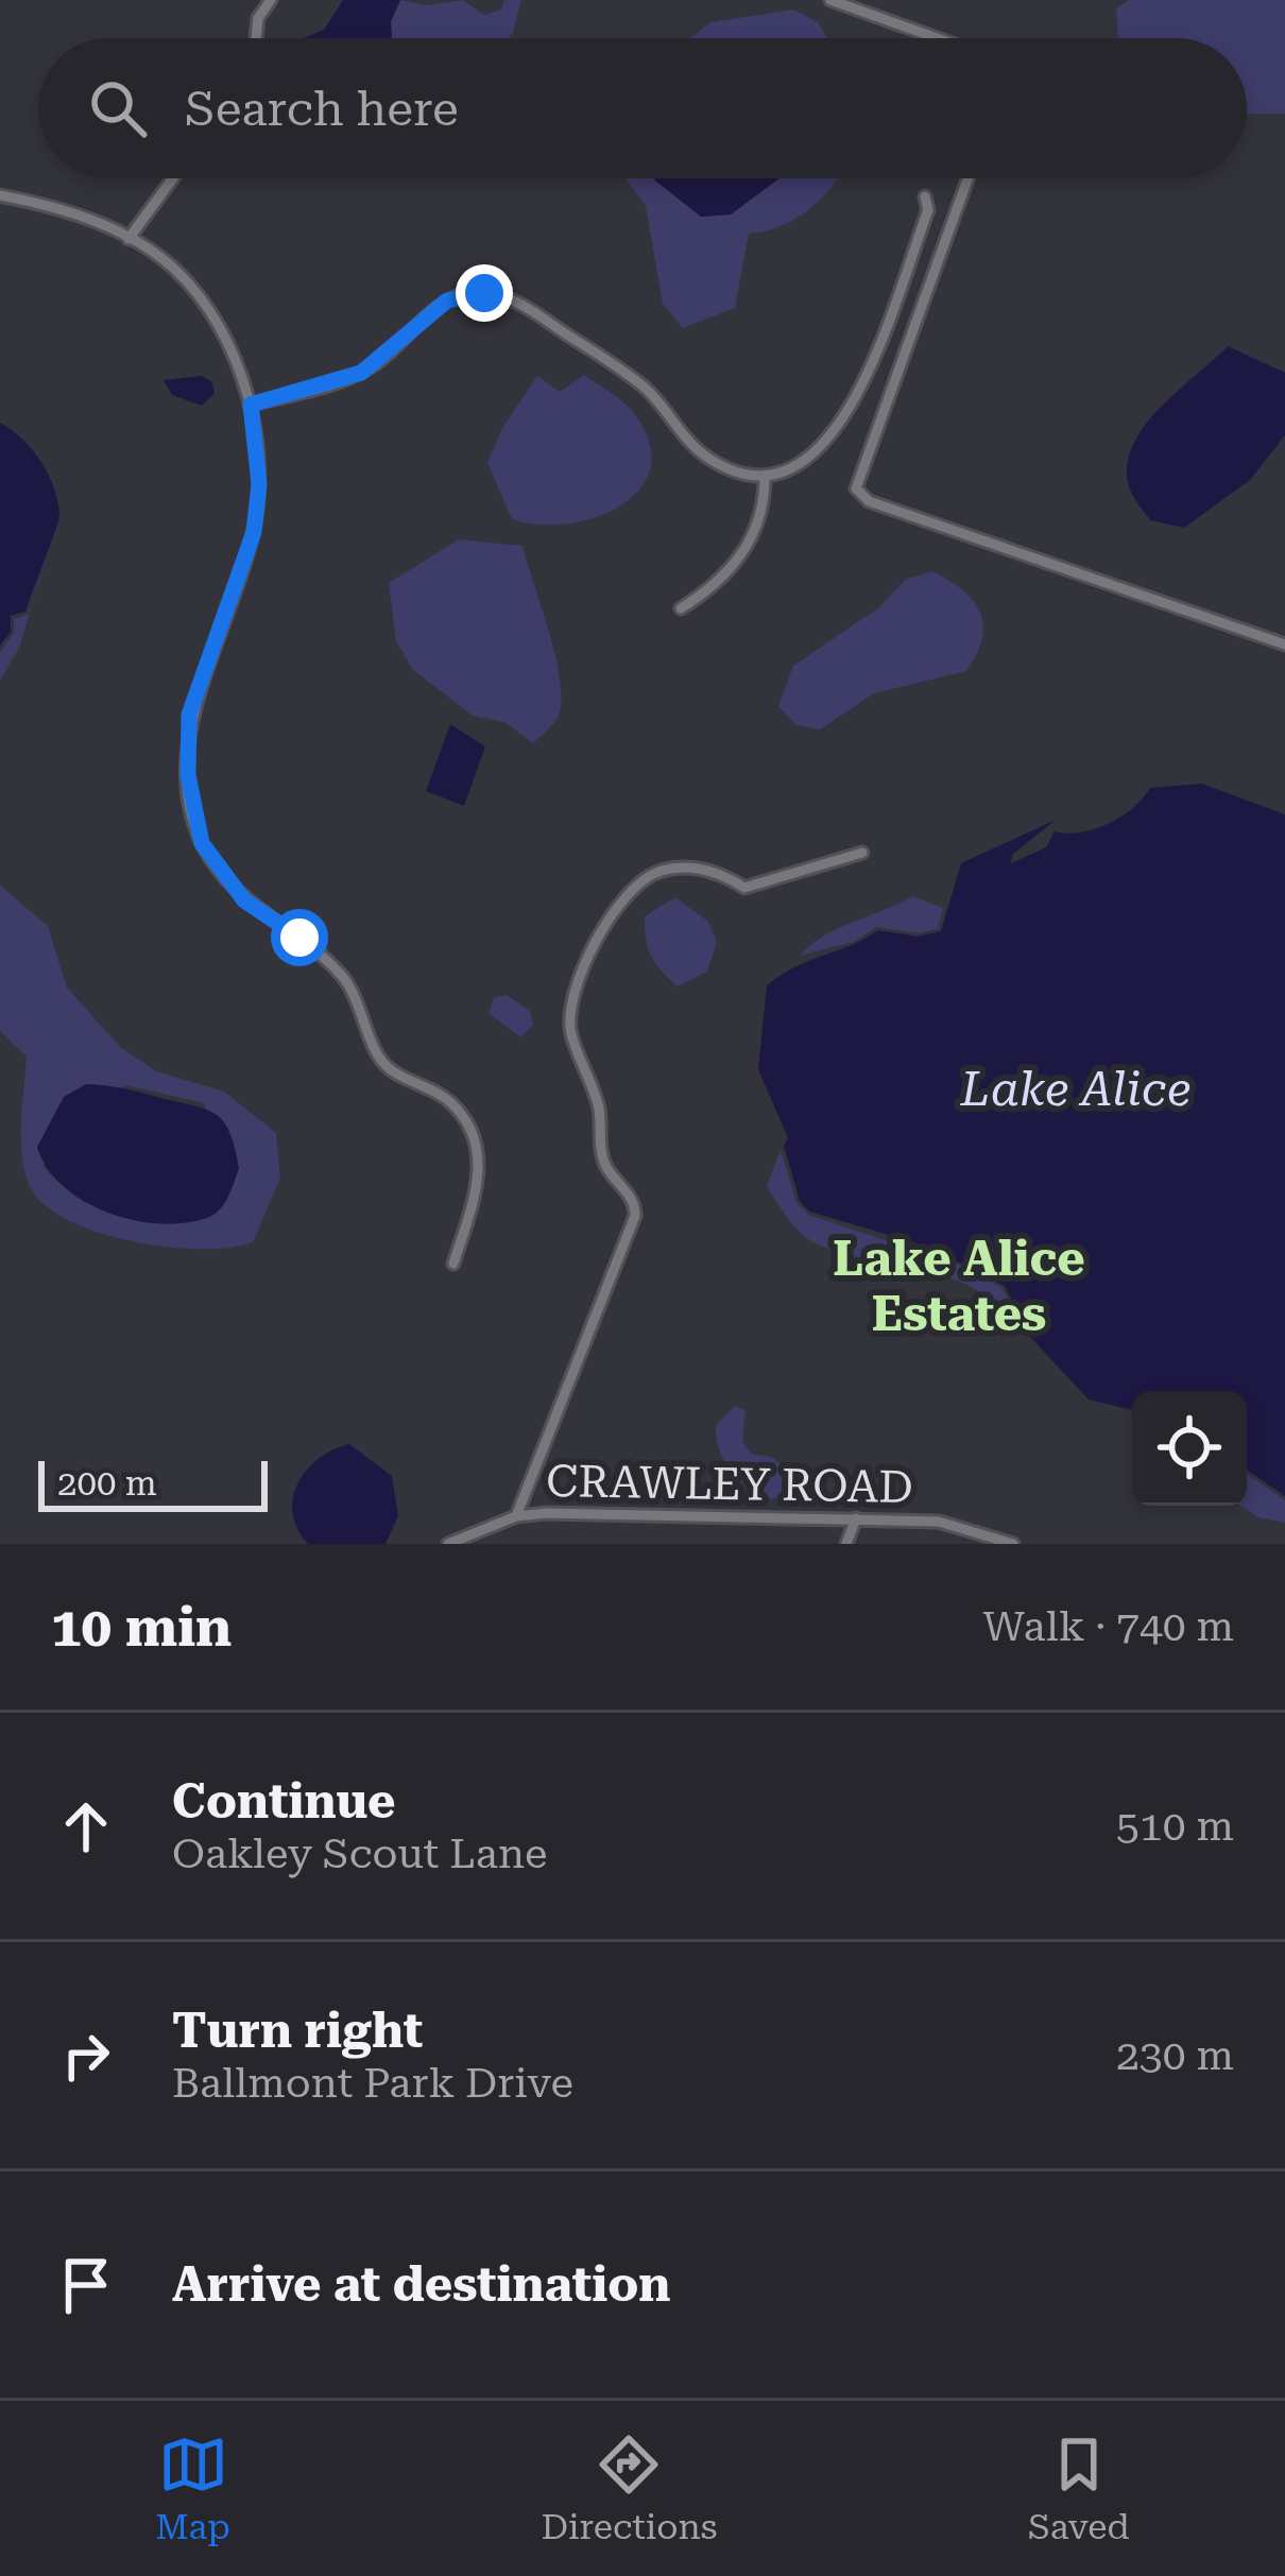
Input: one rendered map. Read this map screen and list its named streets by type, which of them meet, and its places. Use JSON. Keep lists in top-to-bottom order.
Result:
{
  "streets": {
    "street": ["CRAWLEY ROAD"]
  },
  "districts": ["Lake Alice Estates"],
  "water": ["Lake Alice"],
  "scale_bar": "200 m",
  "page": {
    "search": "Search here",
    "scale": "200 m",
    "heading": ["10 min", "Walk · 740 m"],
    "list": [
      ["Continue", "Oakley Scout Lane", "510 m"],
      ["Turn right", "Ballmont Park Drive", "230 m"],
      "Arrive at destination"
    ],
    "nav": ["Map", "Directions", "Saved"]
  }
}
